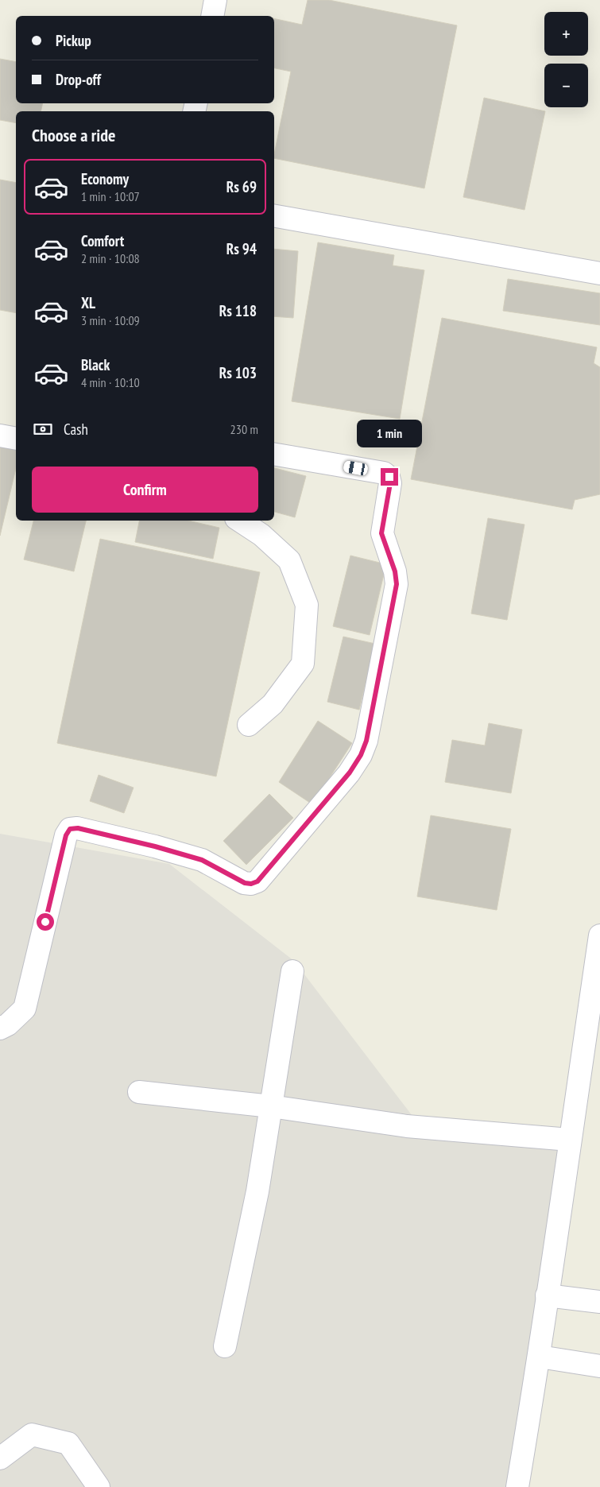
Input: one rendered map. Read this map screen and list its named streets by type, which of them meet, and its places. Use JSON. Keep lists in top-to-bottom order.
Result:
{
  "page": {
    "map_buttons": ["+", "−"],
    "banner": ["Pickup", "Drop-off"],
    "heading": "Choose a ride",
    "list": [
      {
        "name": "Economy",
        "note": "1 min · 10:07",
        "value": "Rs 69"
      },
      {
        "name": "Comfort",
        "note": "2 min · 10:08",
        "value": "Rs 94"
      },
      {
        "name": "XL",
        "note": "3 min · 10:09",
        "value": "Rs 118"
      },
      {
        "name": "Black",
        "note": "4 min · 10:10",
        "value": "Rs 103"
      }
    ],
    "pay": ["Cash", "230 m"],
    "bubble": "1 min",
    "buttons": "Confirm"
  }
}
